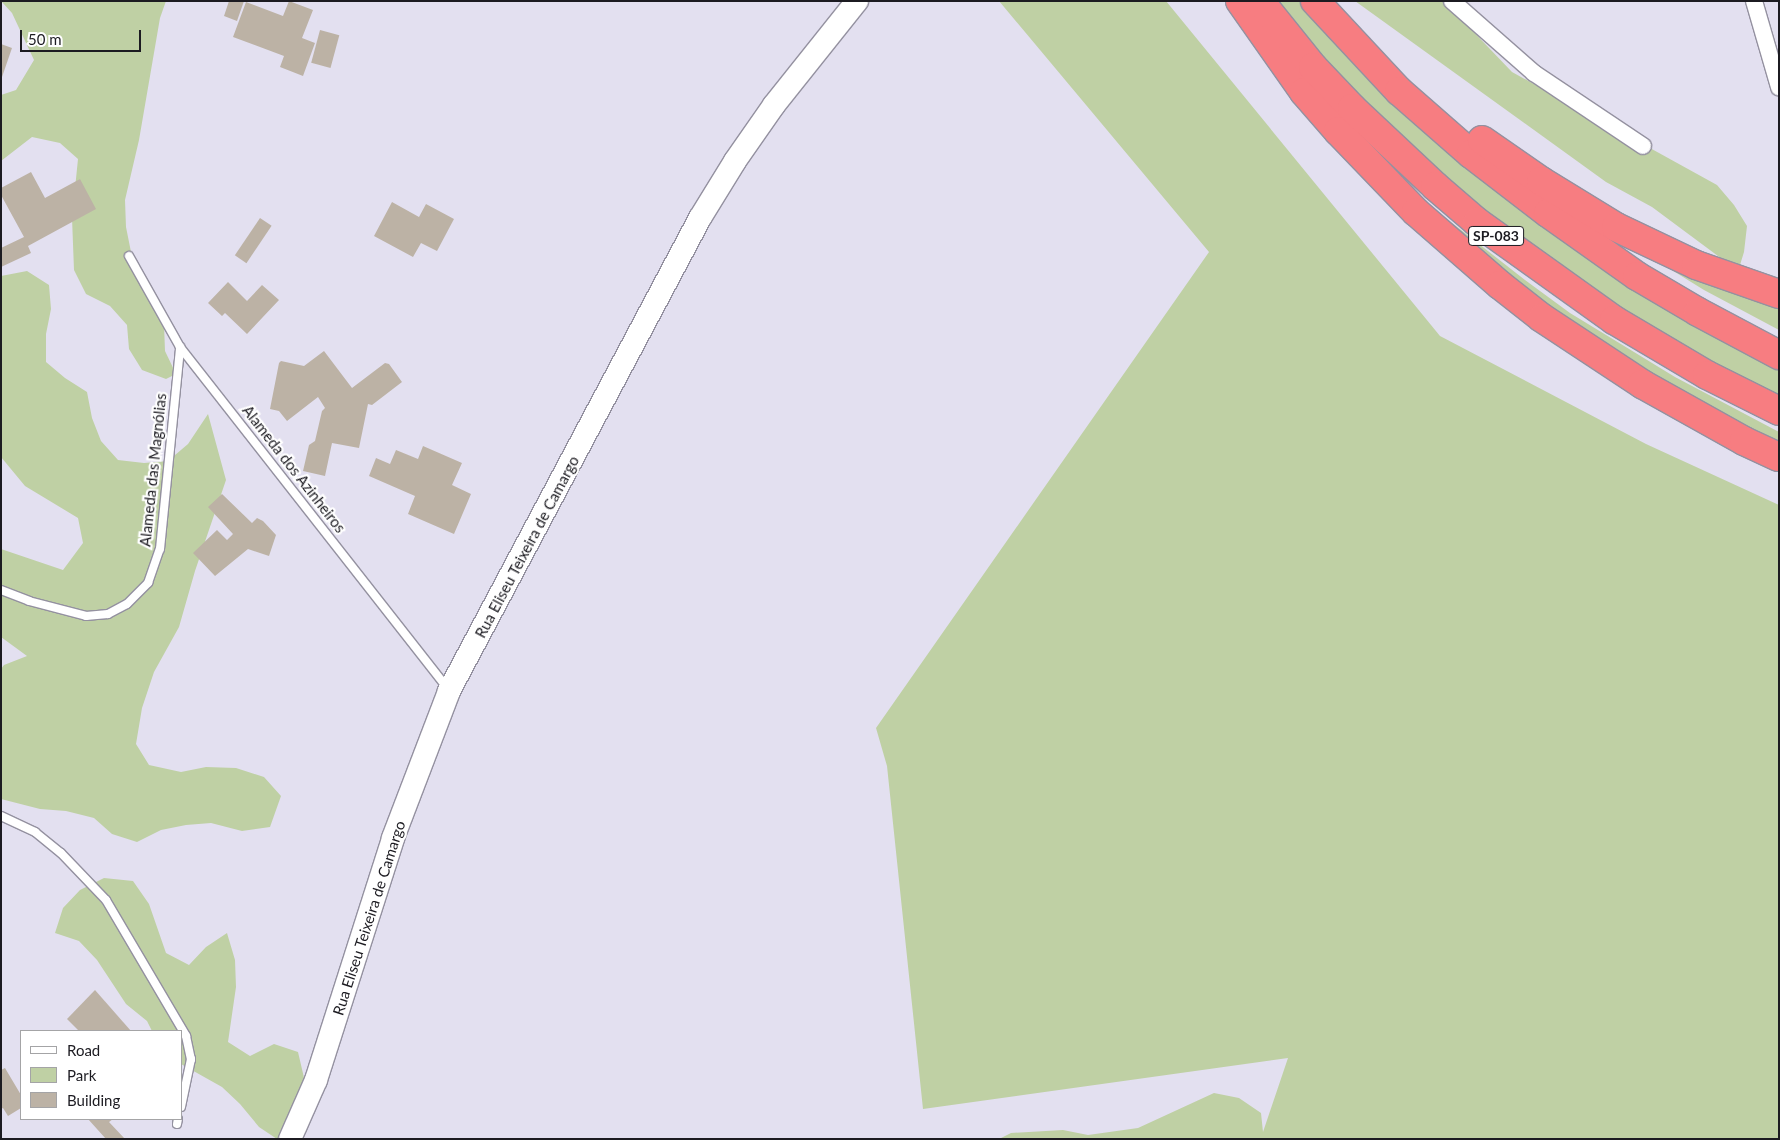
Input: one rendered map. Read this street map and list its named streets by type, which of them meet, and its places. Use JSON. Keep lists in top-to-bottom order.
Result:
{
  "streets": {
    "highway": ["SP-083"],
    "street": ["Rua Eliseu Teixeira de Camargo"],
    "lane": ["Alameda dos Azinheiros", "Alameda das Magnólias"]
  },
  "crossings": [
    ["Alameda dos Azinheiros", "Alameda das Magnólias"],
    ["Alameda dos Azinheiros", "Rua Eliseu Teixeira de Camargo"]
  ],
  "legend": ["Road", "Park", "Building"],
  "scale_bar": "50 m"
}
